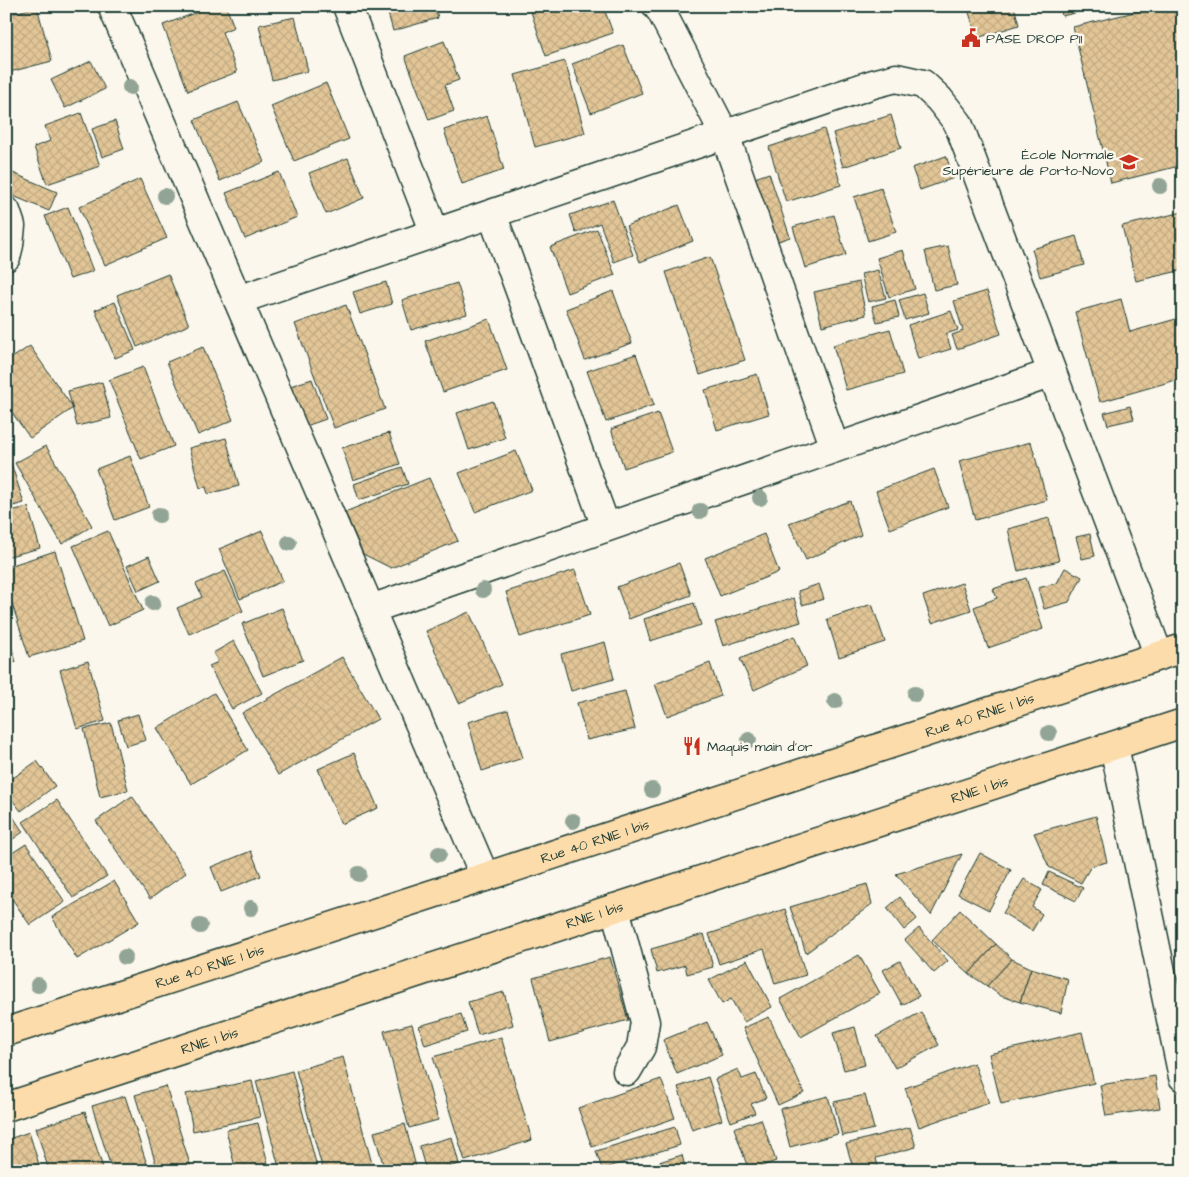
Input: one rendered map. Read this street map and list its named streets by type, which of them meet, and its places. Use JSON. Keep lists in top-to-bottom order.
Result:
{
  "streets": {
    "main road": ["Rue 40 RNIE 1 bis", "RNIE 1 bis"]
  },
  "places": {
    "public building": ["PASE DROP P11"],
    "school or university": ["École Normale Supérieure de Porto-Novo"],
    "restaurant": ["Maquis main d'or"]
  }
}
